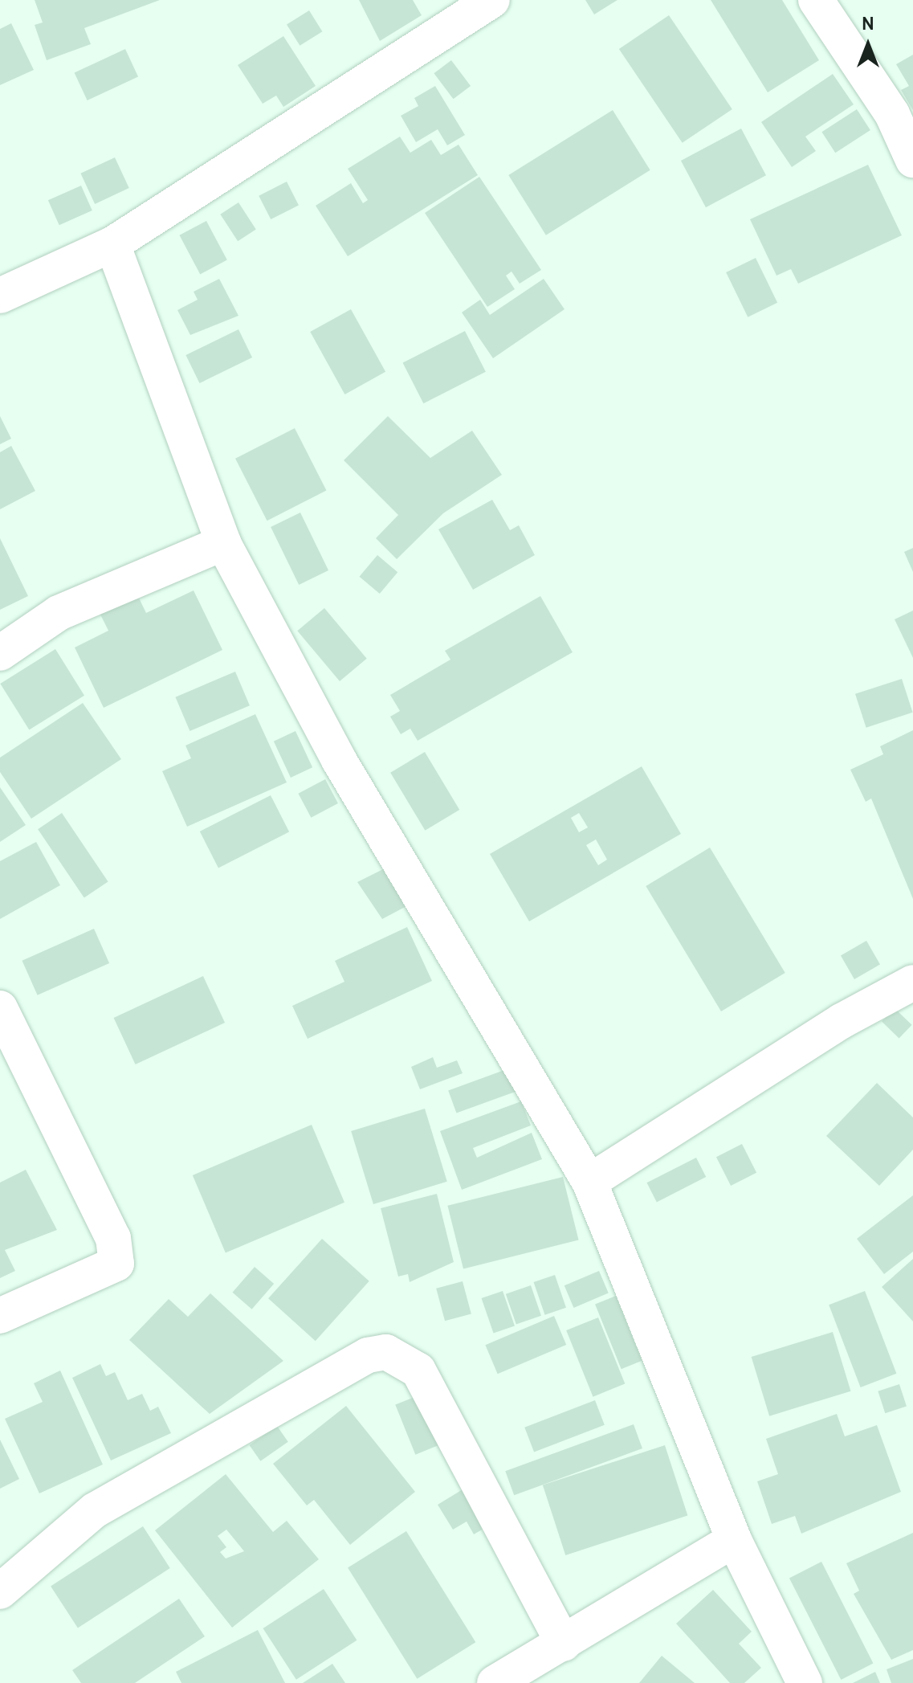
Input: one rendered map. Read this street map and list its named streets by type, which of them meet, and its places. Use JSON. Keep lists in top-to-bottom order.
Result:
{
  "north": "top"
}
